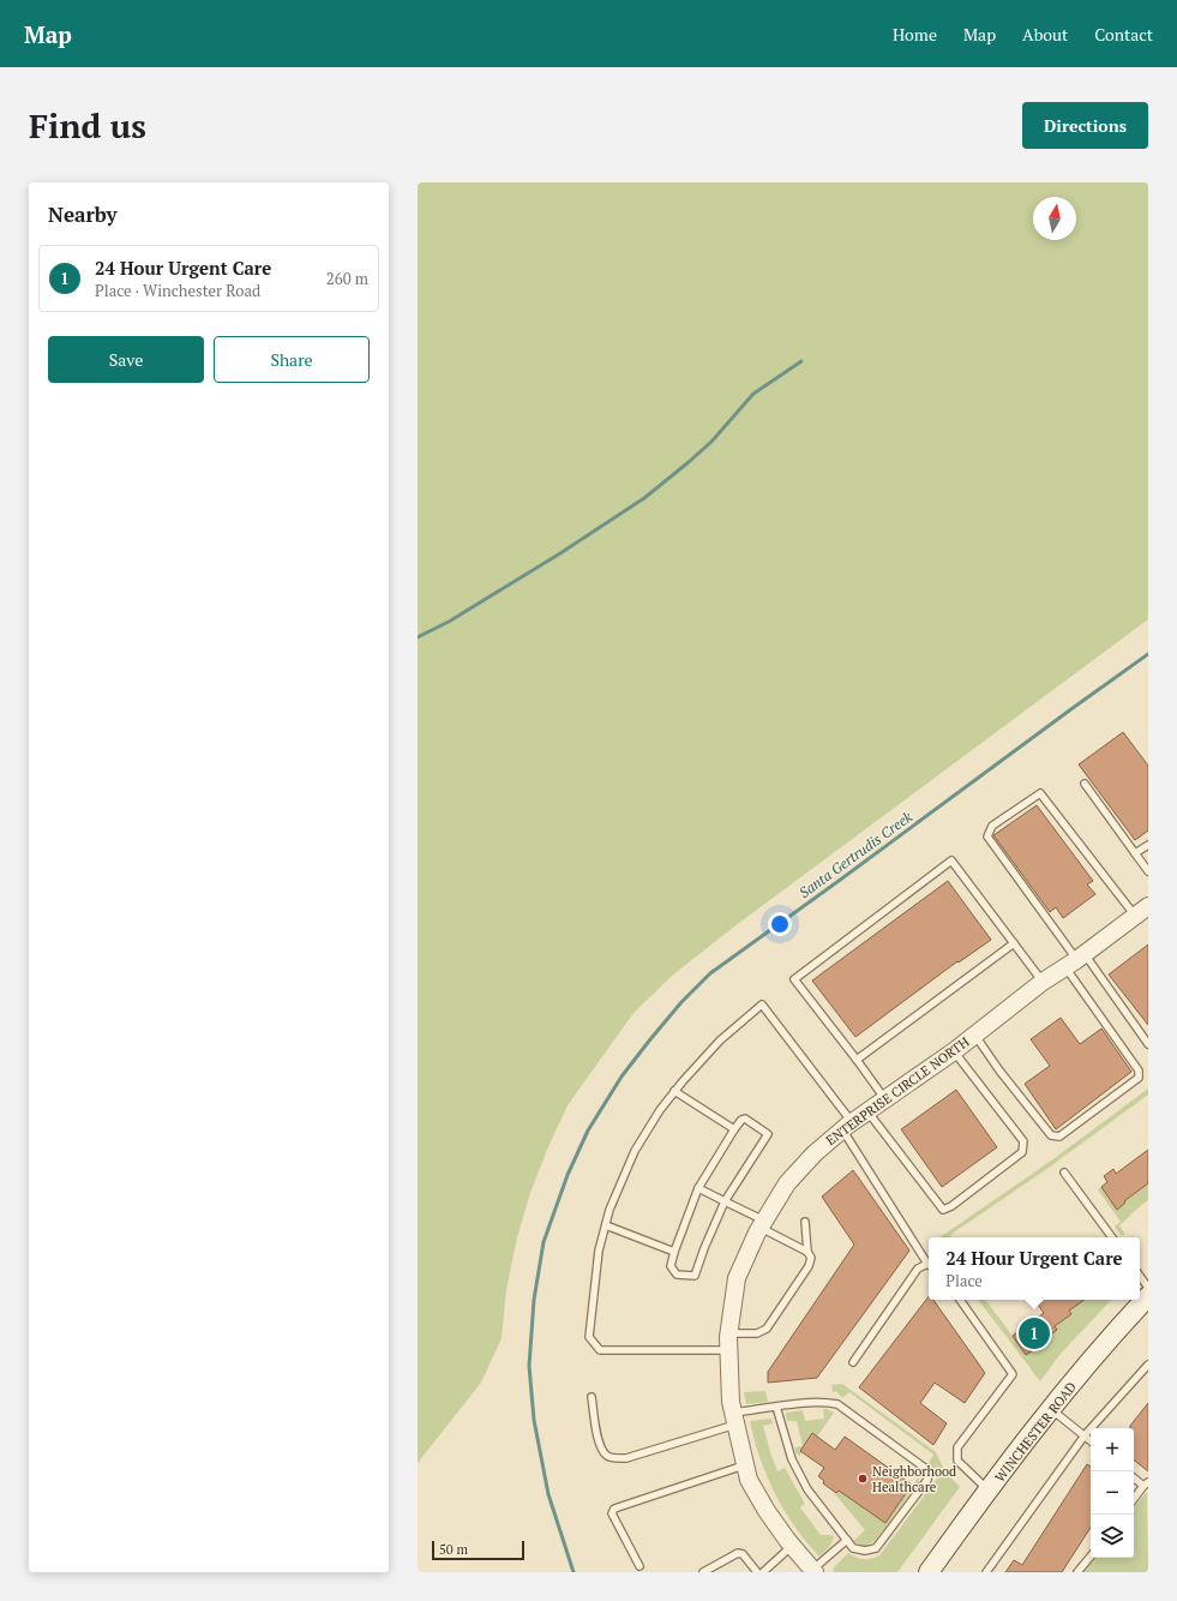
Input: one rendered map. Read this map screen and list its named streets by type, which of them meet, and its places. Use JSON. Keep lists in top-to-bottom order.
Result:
{
  "streets": {
    "main road": ["WINCHESTER ROAD"],
    "street": ["ENTERPRISE CIRCLE NORTH"]
  },
  "water": ["Santa Gertrudis Creek"],
  "places": ["Neighborhood Healthcare"],
  "scale_bar": "50 m",
  "north": "top",
  "page": {
    "header": "Map",
    "nav": [
      "Home",
      "Map",
      "About",
      "Contact"
    ],
    "buttons": [
      "Directions",
      ["Save", "Share"]
    ],
    "title": "Find us",
    "heading": "Nearby",
    "list": [
      {
        "mark": "1",
        "name": "24 Hour Urgent Care",
        "note": "Place · Winchester Road",
        "value": "260 m"
      }
    ],
    "popup": ["24 Hour Urgent Care", "Place"],
    "pins": "1",
    "map_buttons": ["+", "−"],
    "scale": "50 m"
  }
}
